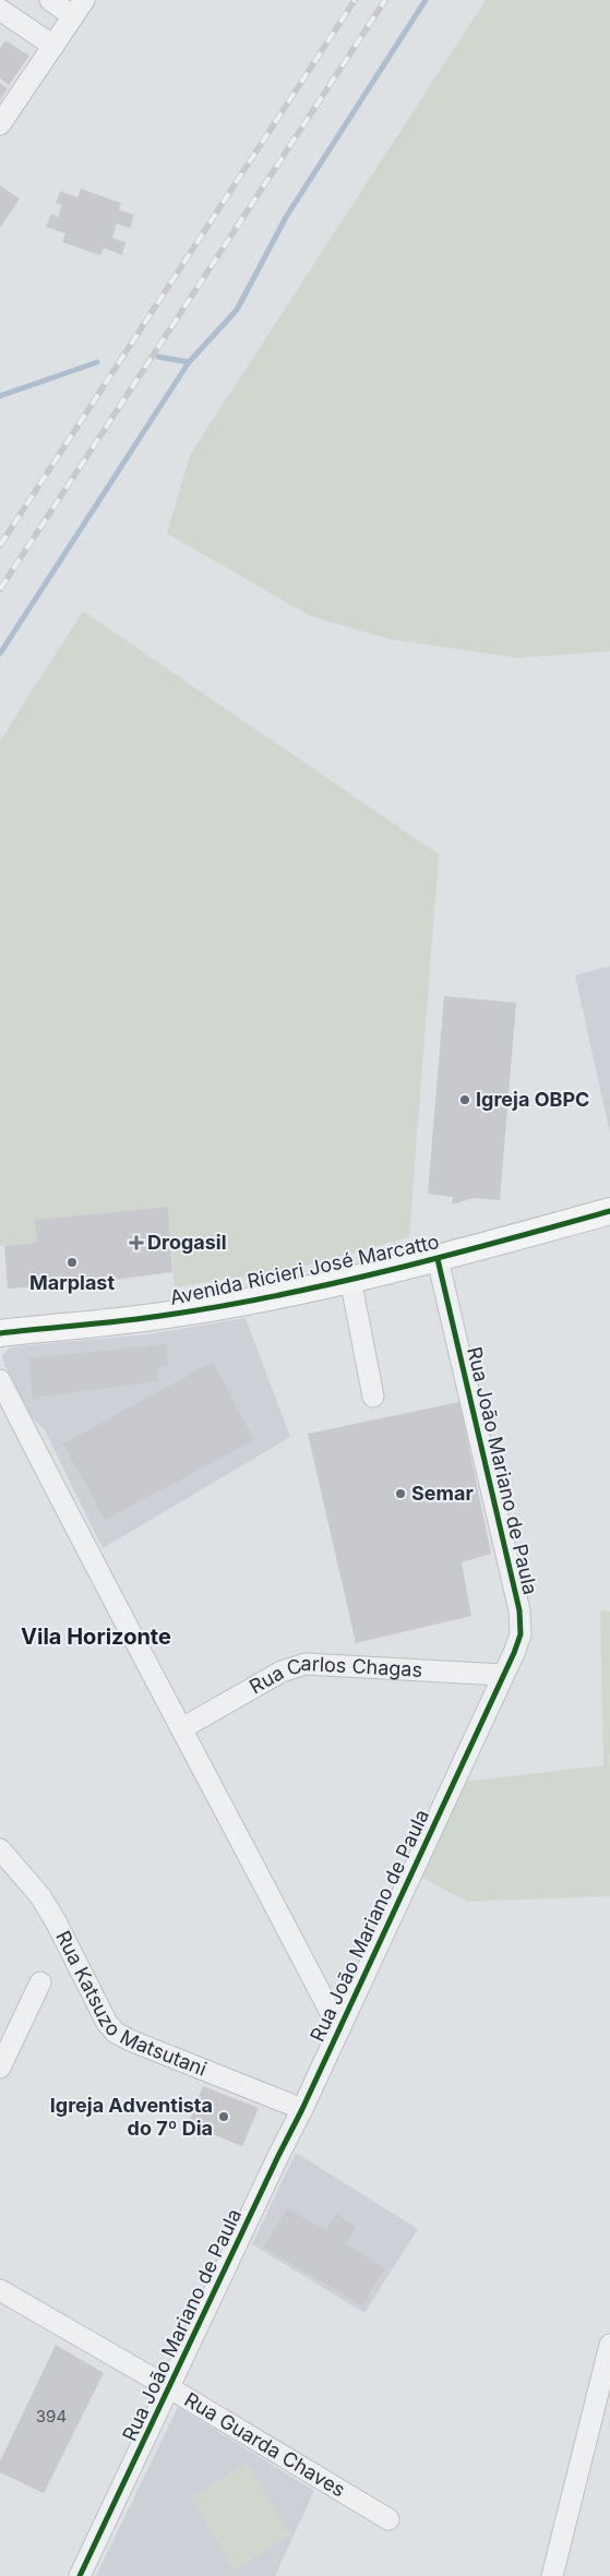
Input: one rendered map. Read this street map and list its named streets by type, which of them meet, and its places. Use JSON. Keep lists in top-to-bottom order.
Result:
{
  "streets": {
    "main road": ["Avenida Ricieri José Marcatto"],
    "street": [
      "Rua João Mariano de Paula",
      "Rua Carlos Chagas",
      "Rua Katsuzo Matsutani",
      "Rua Guarda Chaves"
    ]
  },
  "crossings": [
    ["Avenida Ricieri José Marcatto", "Rua João Mariano de Paula"],
    ["Rua João Mariano de Paula", "Rua Carlos Chagas"],
    ["Rua João Mariano de Paula", "Rua Katsuzo Matsutani"],
    ["Rua João Mariano de Paula", "Rua Guarda Chaves"]
  ],
  "districts": ["Vila Horizonte"],
  "places": {
    "other": [
      "Igreja OBPC",
      "Marplast",
      "Semar",
      "Igreja Adventista do 7º Dia"
    ],
    "health": ["Drogasil"]
  },
  "house_numbers": ["394"]
}
